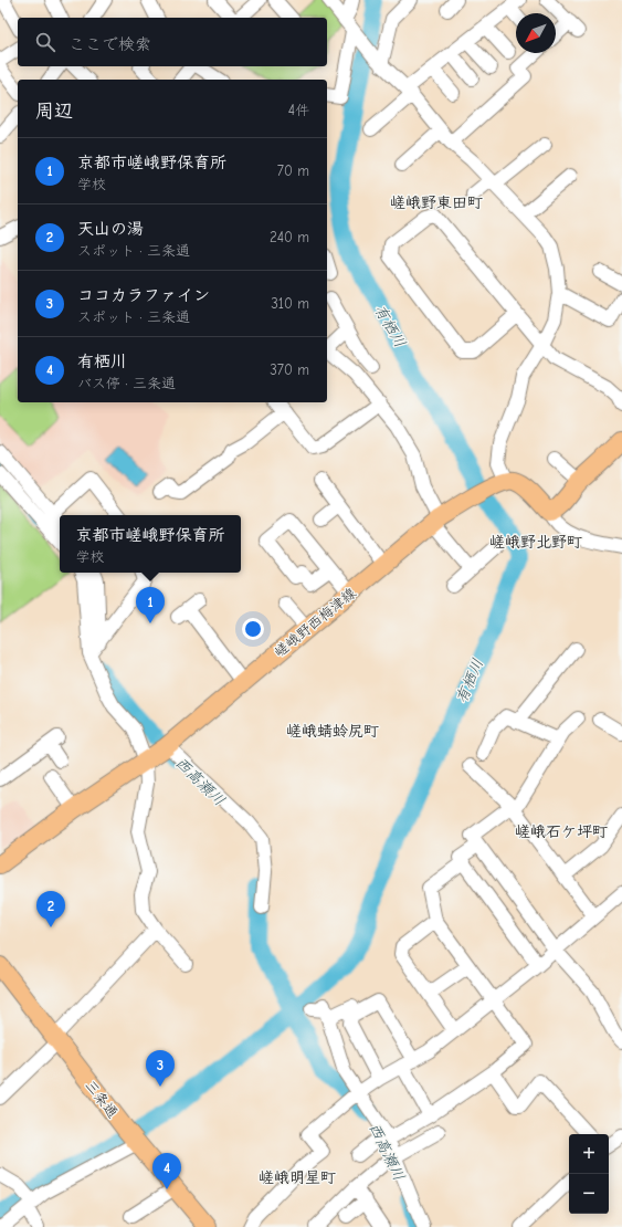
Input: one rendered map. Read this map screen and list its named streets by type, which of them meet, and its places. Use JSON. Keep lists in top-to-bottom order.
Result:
{
  "streets": {
    "main road": ["嵯峨野西梅津線", "三条通"]
  },
  "districts": [
    "嵯峨野東田町",
    "嵯峨野北野町",
    "嵯峨蜻蛉尻町",
    "嵯峨石ケ坪町",
    "嵯峨明星町"
  ],
  "water": ["有栖川", "西高瀬川"],
  "north": "bottom left",
  "page": {
    "search": "ここで検索",
    "heading": ["周辺", "4件"],
    "list": [
      {
        "mark": "1",
        "name": "京都市嵯峨野保育所",
        "note": "学校",
        "value": "70 m"
      },
      {
        "mark": "2",
        "name": "天山の湯",
        "note": "スポット · 三条通",
        "value": "240 m"
      },
      {
        "mark": "3",
        "name": "ココカラファイン",
        "note": "スポット · 三条通",
        "value": "310 m"
      },
      {
        "mark": "4",
        "name": "有栖川",
        "note": "バス停 · 三条通",
        "value": "370 m"
      }
    ],
    "popup": ["京都市嵯峨野保育所", "学校"],
    "pins": [
      "1",
      "2",
      "3",
      "4"
    ],
    "map_buttons": ["+", "−"]
  }
}
